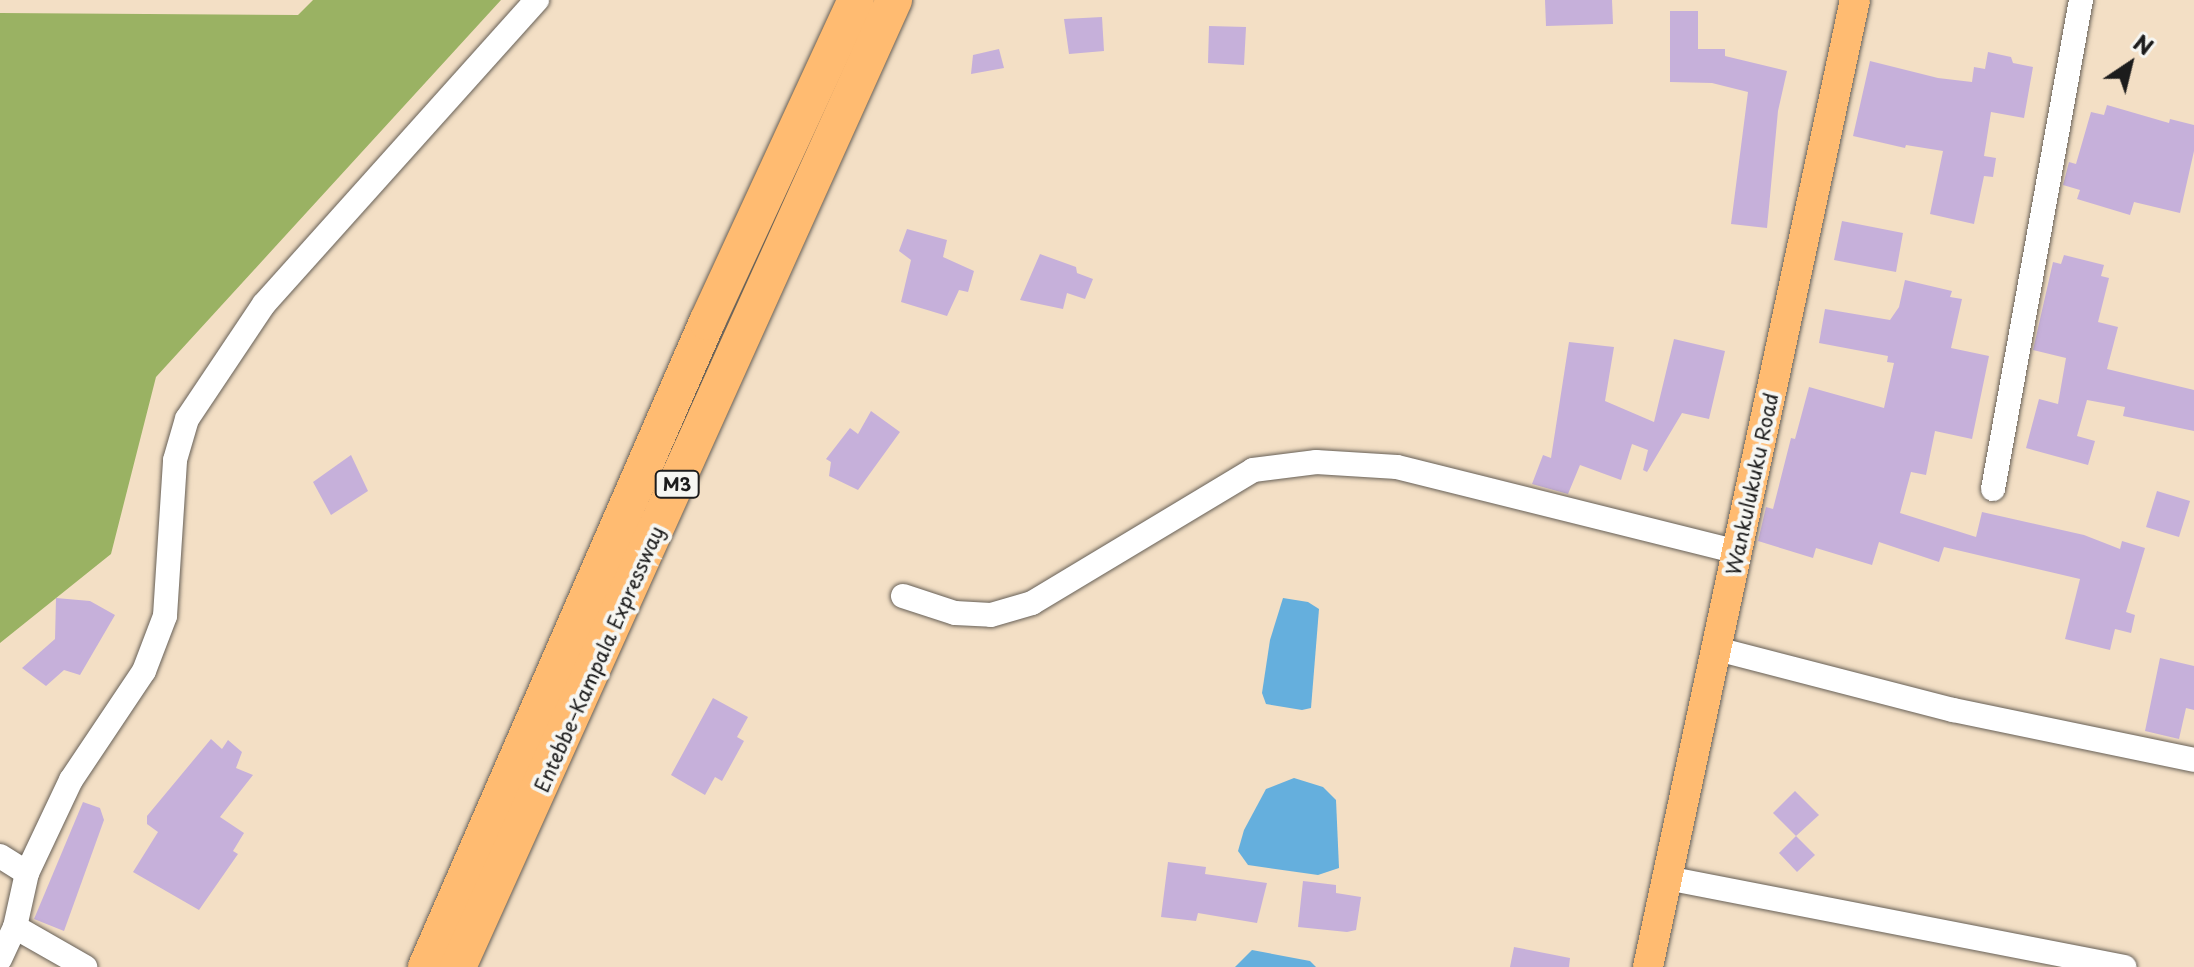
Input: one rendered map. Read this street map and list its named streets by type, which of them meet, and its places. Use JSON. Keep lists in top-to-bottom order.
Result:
{
  "streets": {
    "highway": ["M3", "Entebbe–Kampala Expressway"],
    "main road": ["Wankulukuku Road"]
  },
  "north": "top right"
}
